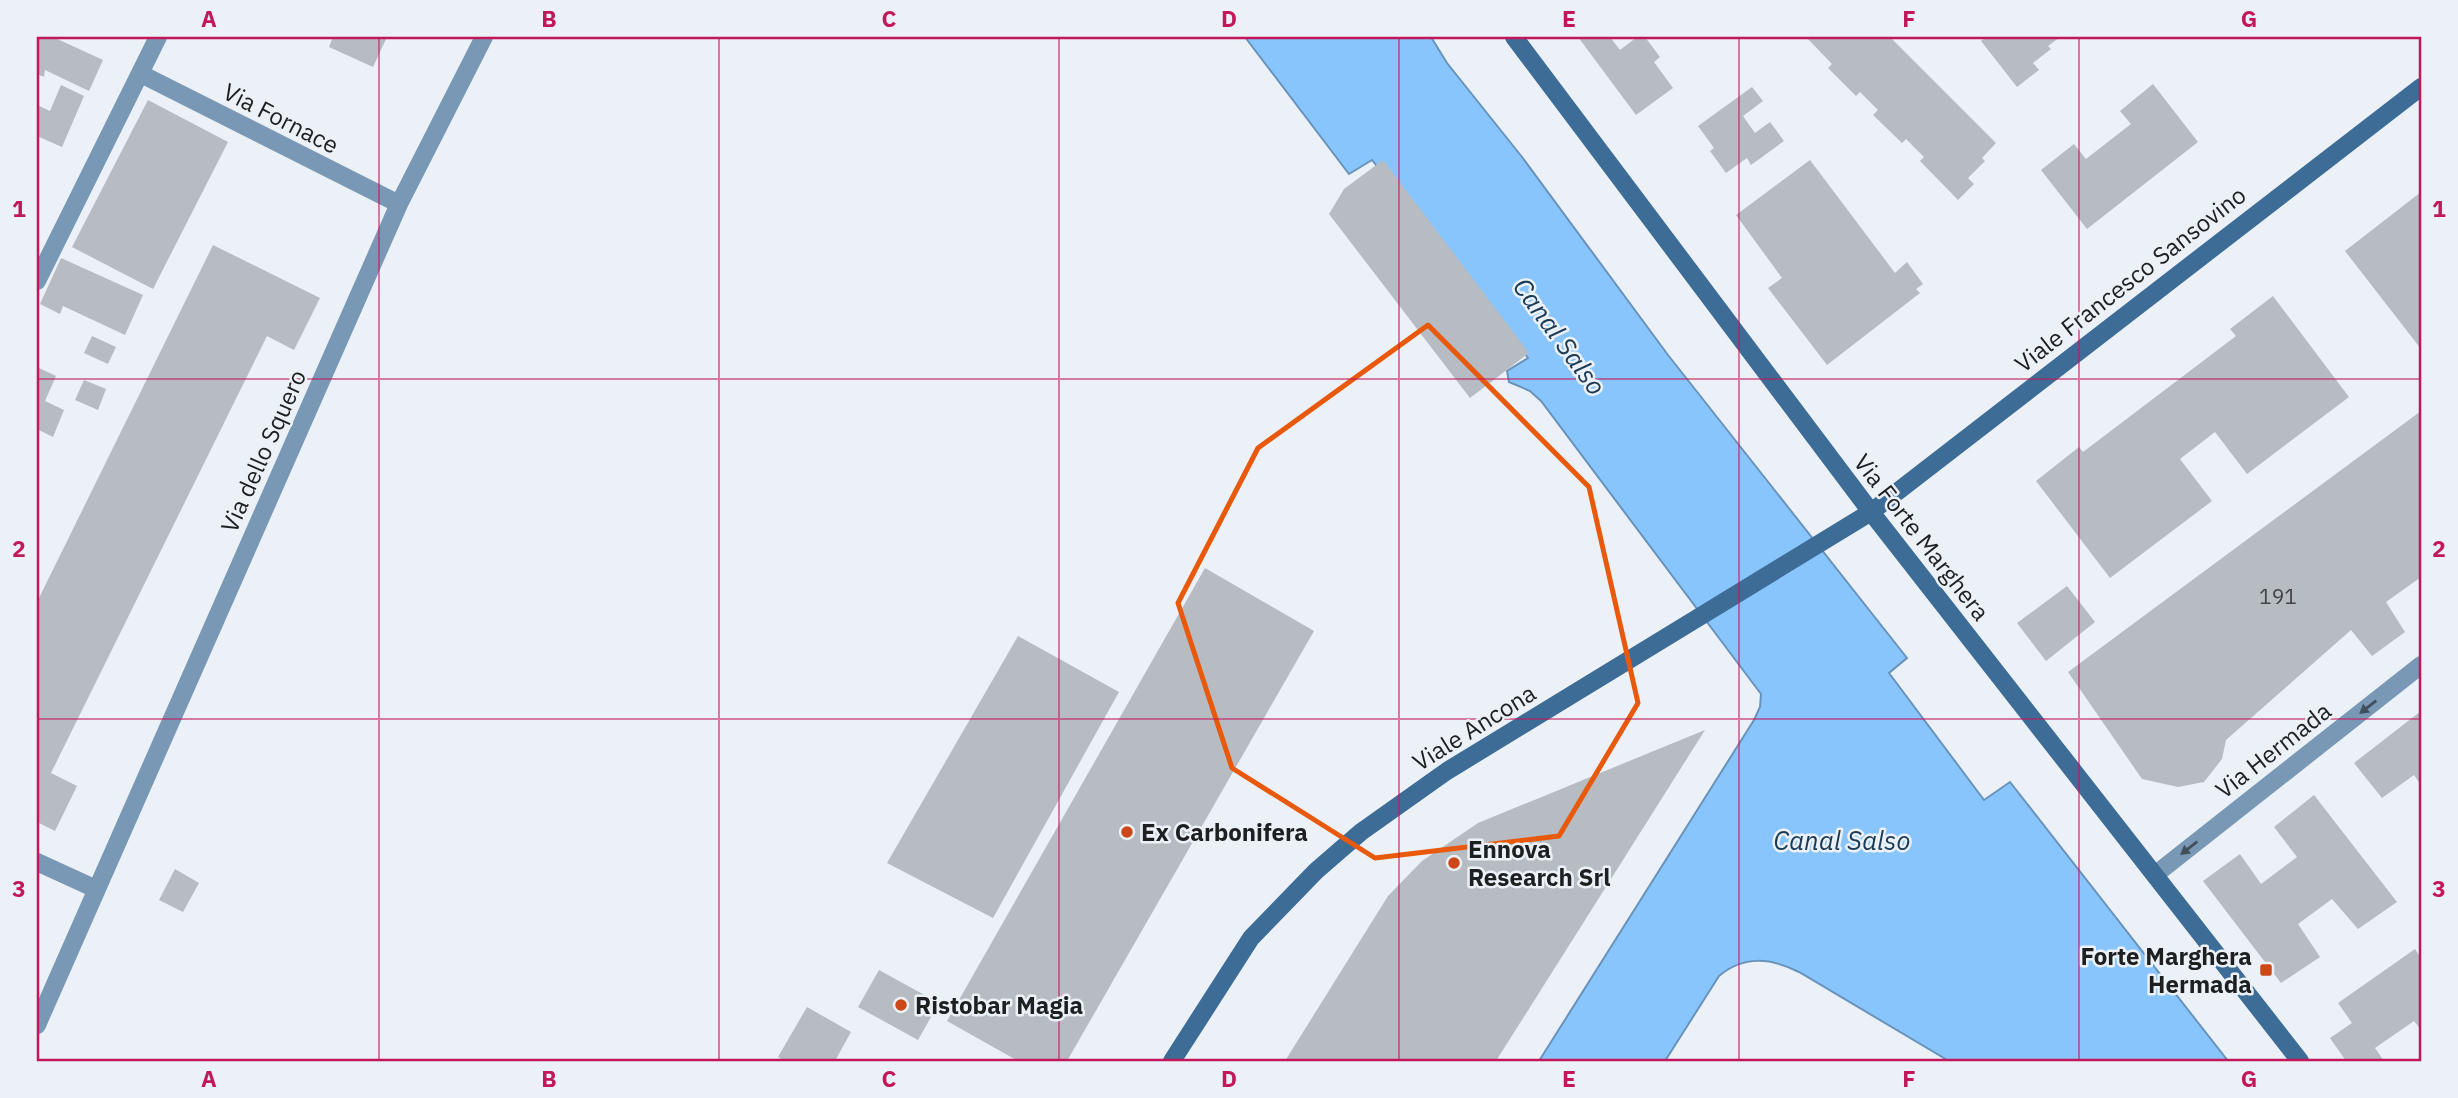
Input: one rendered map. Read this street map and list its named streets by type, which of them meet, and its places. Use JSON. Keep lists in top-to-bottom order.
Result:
{
  "streets": {
    "street": [
      "Via Fornace",
      "Viale Francesco Sansovino",
      "Via dello Squero",
      "Via Forte Marghera",
      "Viale Ancona",
      "Via Hermada"
    ]
  },
  "crossings": [
    ["Via Fornace", "Via dello Squero"],
    ["Viale Francesco Sansovino", "Via Forte Marghera"],
    ["Viale Francesco Sansovino", "Viale Ancona"],
    ["Via Forte Marghera", "Viale Ancona"],
    ["Via Forte Marghera", "Via Hermada"]
  ],
  "one_way": ["Via Hermada"],
  "water": ["Canal Salso"],
  "places": {
    "other": ["Ex Carbonifera", "Ennova Research Srl", "Ristobar Magia"],
    "transit": ["Forte Marghera Hermada"]
  },
  "house_numbers": ["191"],
  "grid": {
    "columns": [
      "A",
      "B",
      "C",
      "D",
      "E",
      "F",
      "G"
    ],
    "rows": ["1", "2", "3"]
  }
}
